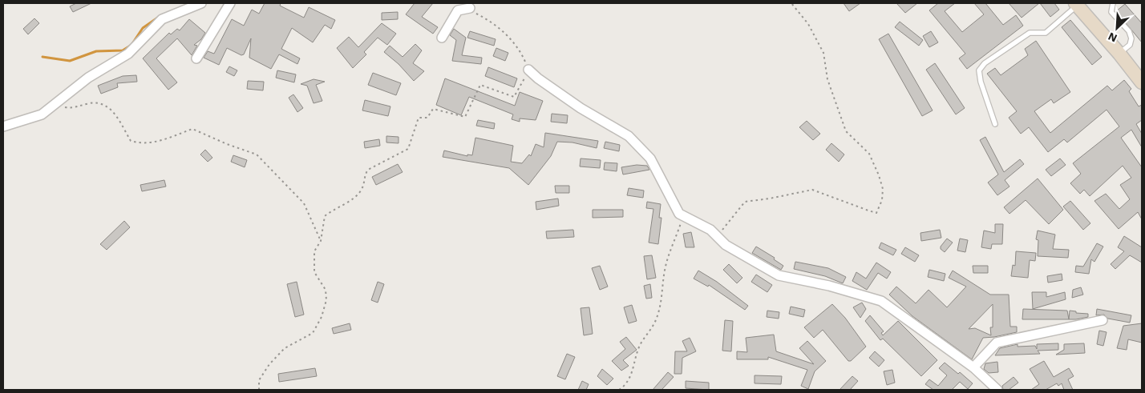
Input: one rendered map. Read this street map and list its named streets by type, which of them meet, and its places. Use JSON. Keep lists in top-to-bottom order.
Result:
{
  "north": "bottom left"
}
